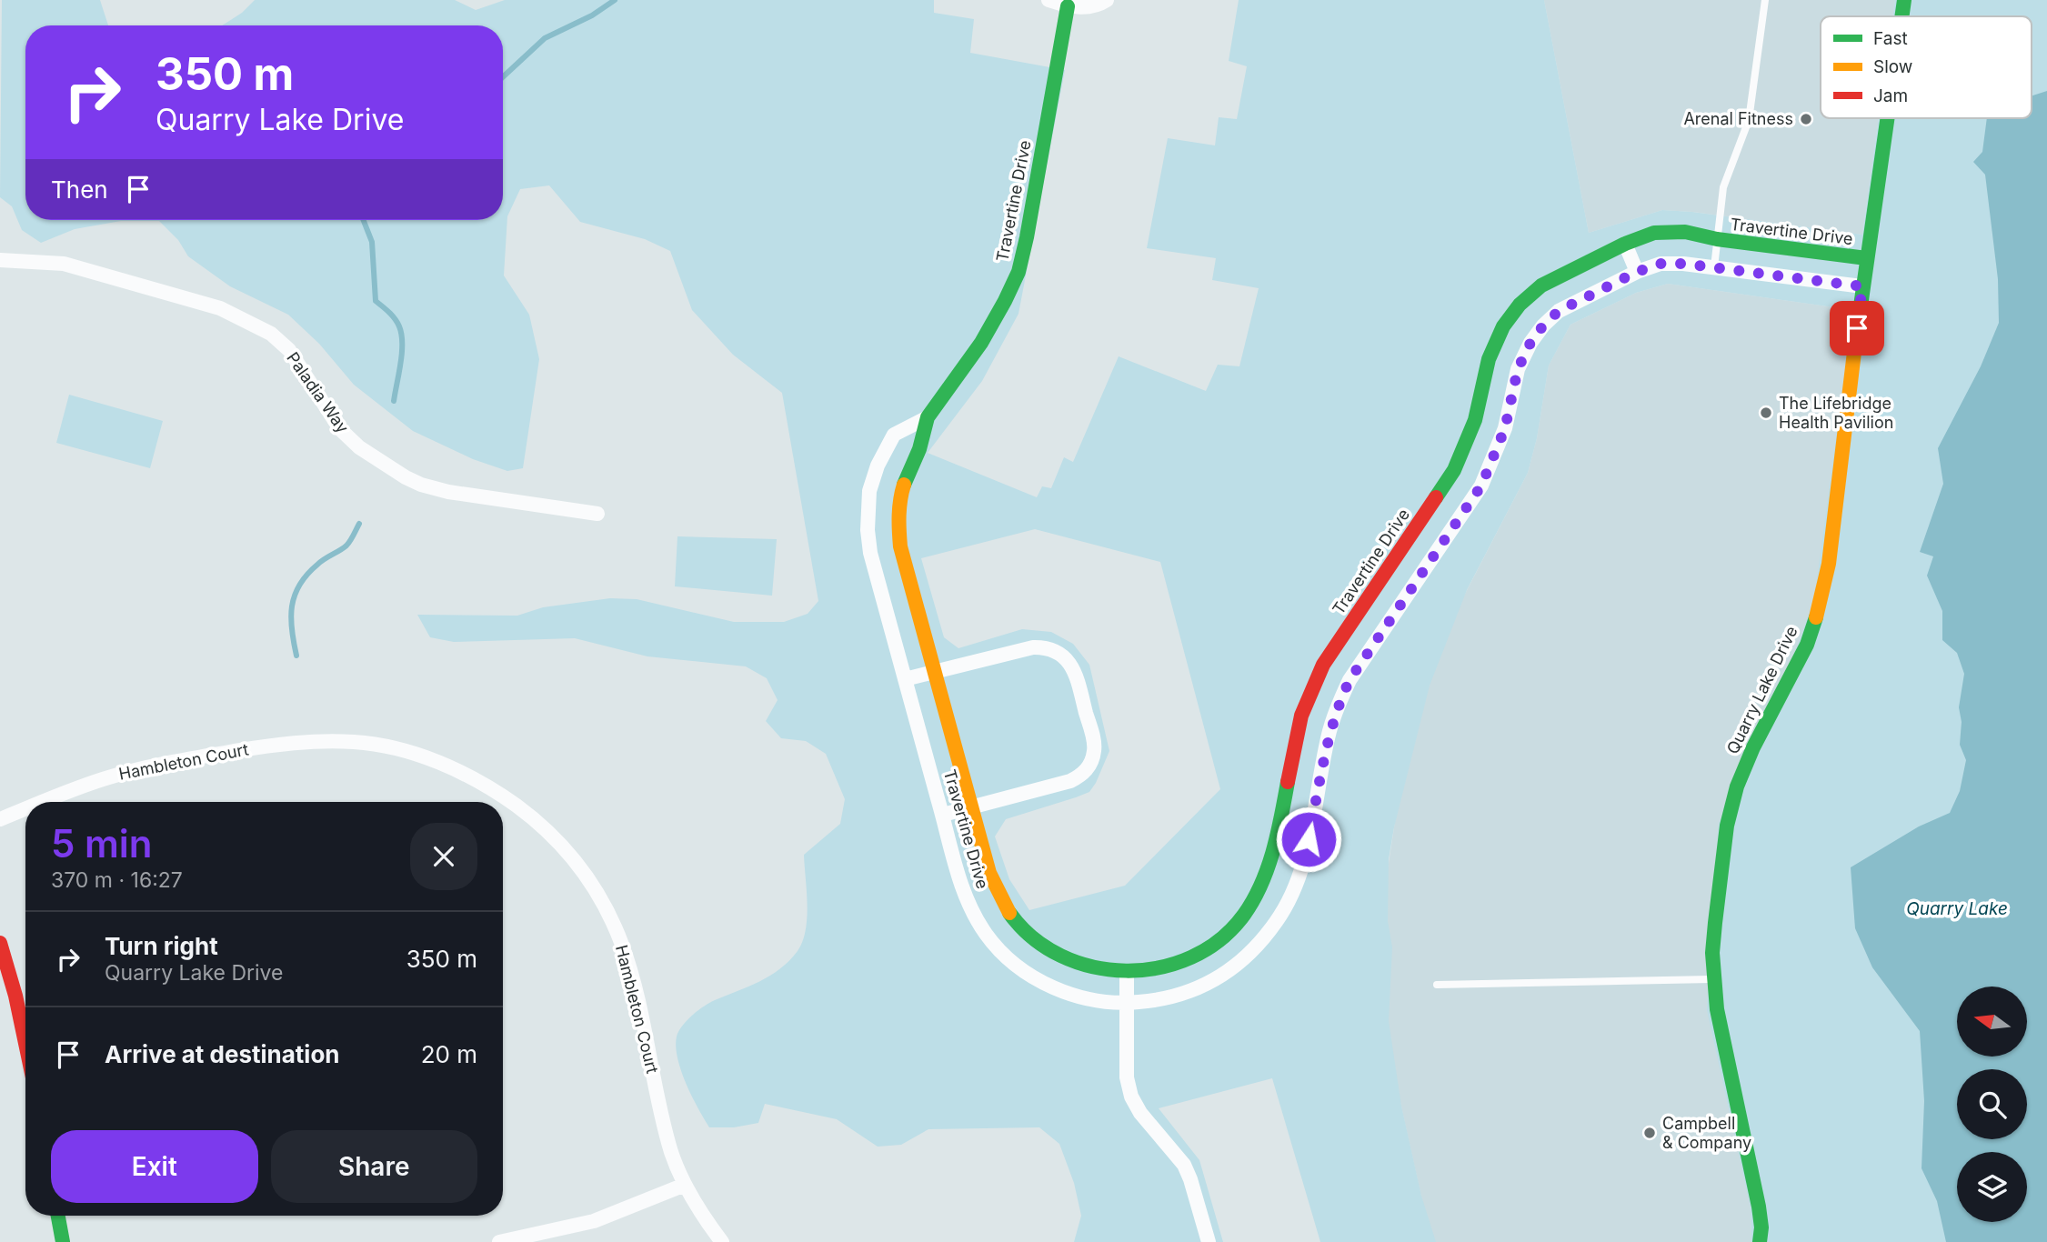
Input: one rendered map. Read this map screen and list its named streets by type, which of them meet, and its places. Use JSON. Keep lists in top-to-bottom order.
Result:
{
  "streets": {
    "street": [
      "Travertine Drive",
      "Paladia Way",
      "Quarry Lake Drive",
      "Hambleton Court"
    ]
  },
  "crossings": [
    ["Travertine Drive", "Quarry Lake Drive"]
  ],
  "water": ["Quarry Lake"],
  "places": ["Arenal Fitness", "The Lifebridge Health Pavilion", "Campbell & Company"],
  "legend": ["Fast", "Slow", "Jam"],
  "north": "left",
  "page": {
    "turn": ["350 m", "Quarry Lake Drive"],
    "then": "Then",
    "heading": ["5 min", "370 m · 16:27"],
    "list": [
      {
        "name": "Turn right",
        "note": "Quarry Lake Drive",
        "value": "350 m"
      },
      {
        "name": "Arrive at destination",
        "value": "20 m"
      }
    ],
    "buttons": ["Exit", "Share"]
  }
}
